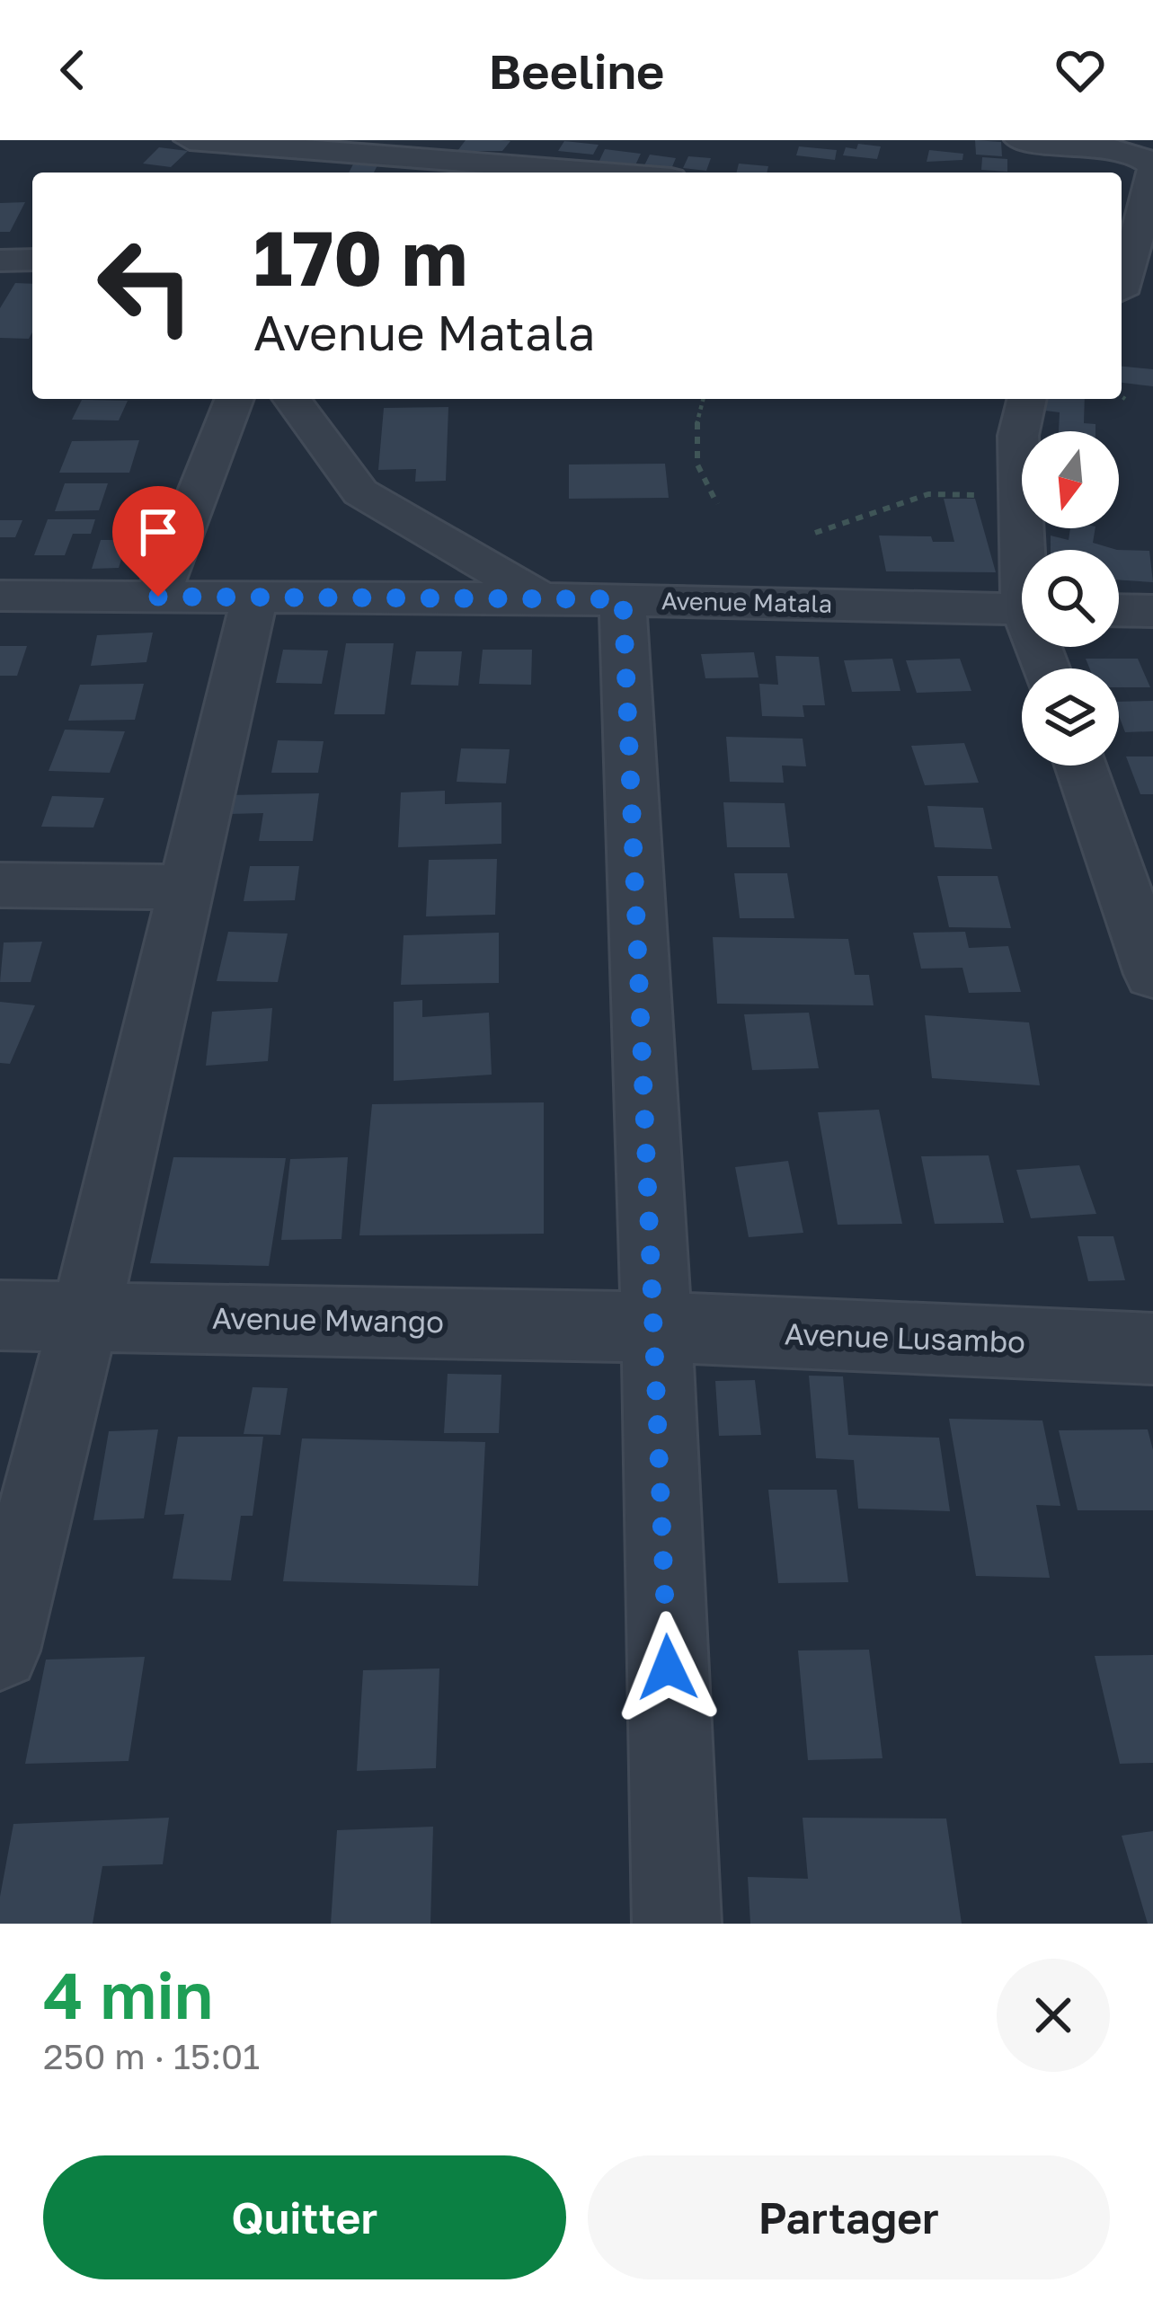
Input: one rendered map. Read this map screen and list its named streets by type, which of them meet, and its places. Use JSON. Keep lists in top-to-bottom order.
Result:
{
  "streets": {
    "street": ["Avenue Matala", "Avenue Mwango", "Avenue Lusambo"]
  },
  "crossings": [
    ["Avenue Mwango", "Avenue Lusambo"]
  ],
  "north": "bottom",
  "page": {
    "header": "Beeline",
    "turn": ["170 m", "Avenue Matala"],
    "heading": ["4 min", "250 m · 15:01"],
    "buttons": ["Quitter", "Partager"]
  }
}
